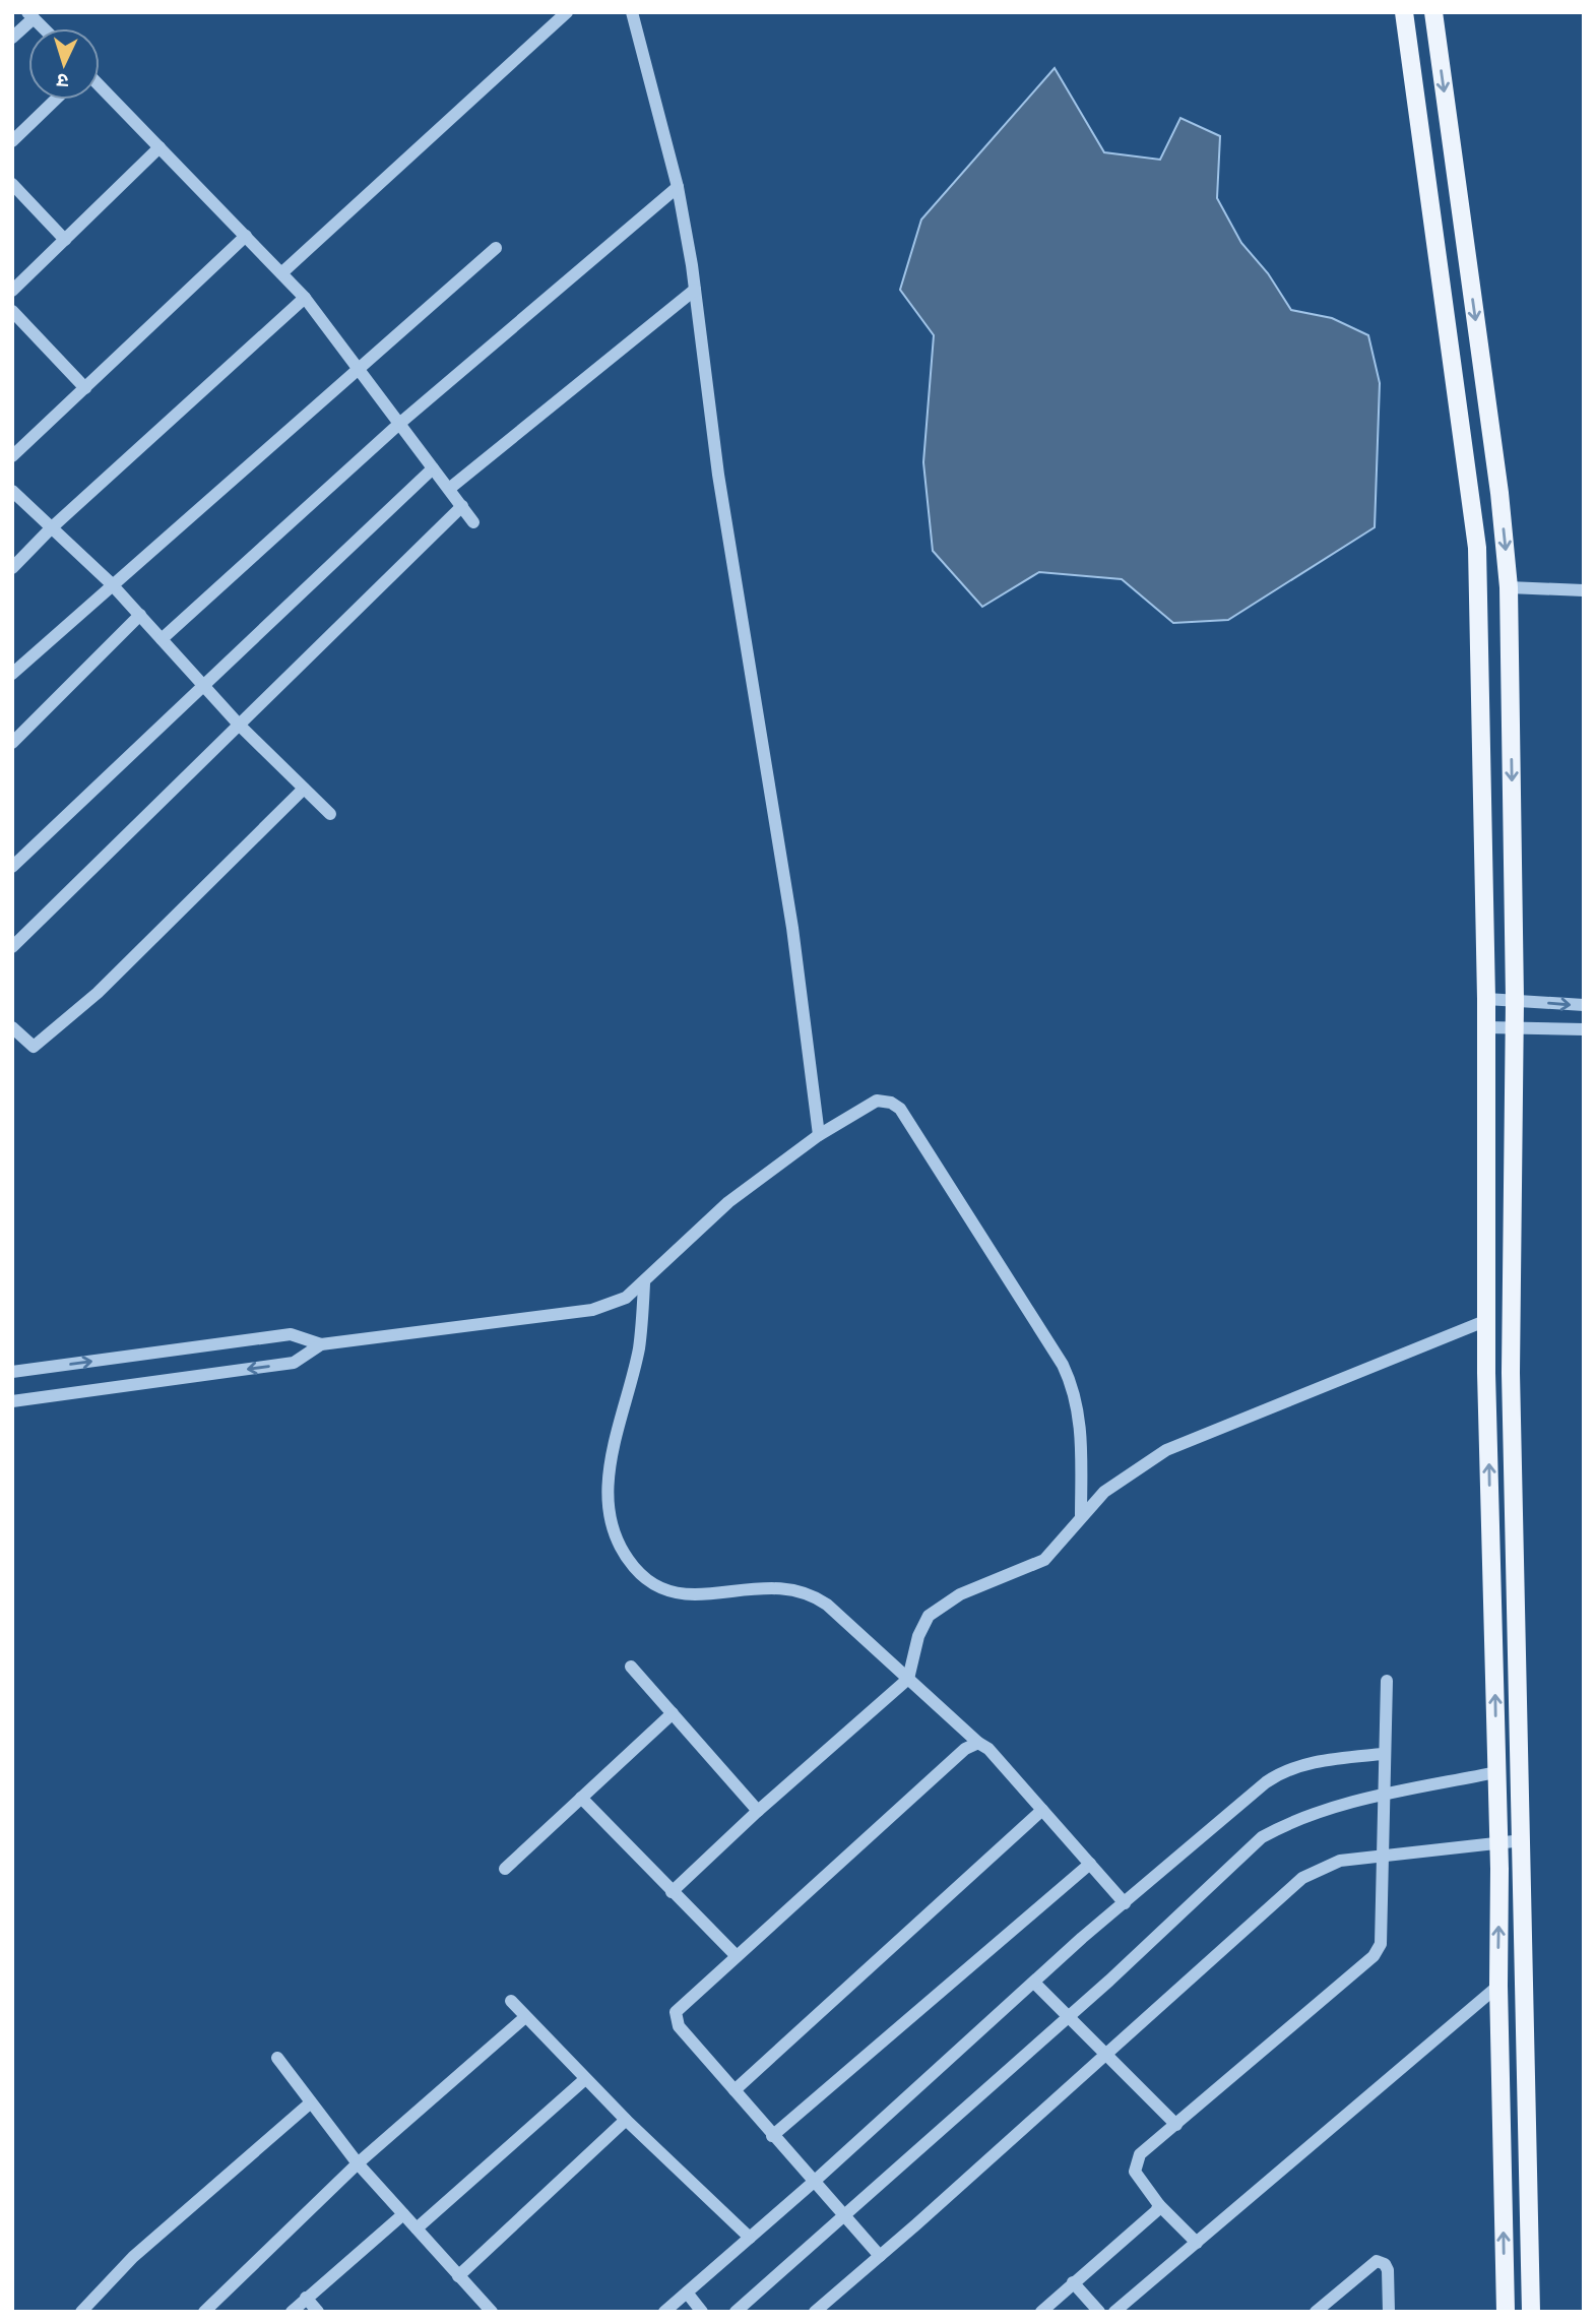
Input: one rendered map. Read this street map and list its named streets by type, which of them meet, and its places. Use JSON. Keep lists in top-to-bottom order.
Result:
{
  "north": "bottom"
}
